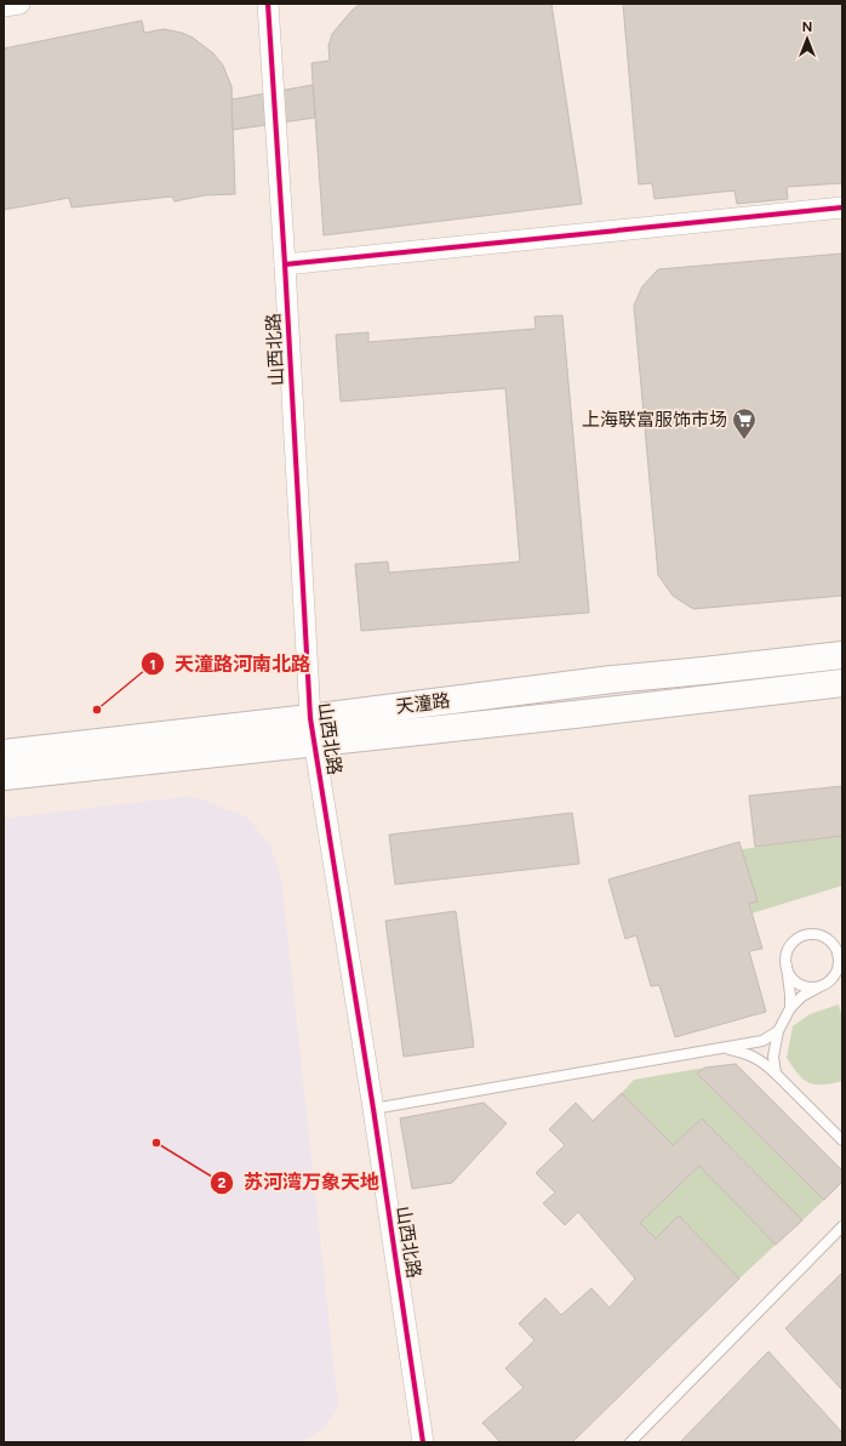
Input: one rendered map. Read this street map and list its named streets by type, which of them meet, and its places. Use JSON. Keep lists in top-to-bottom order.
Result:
{
  "streets": {
    "main road": ["天潼路"],
    "street": ["山西北路"]
  },
  "crossings": [
    ["山西北路", "天潼路"]
  ],
  "places": {
    "supermarket": ["上海联富服饰市场"],
    "other": ["天潼路河南北路", "苏河湾万象天地"]
  },
  "north": "top"
}
